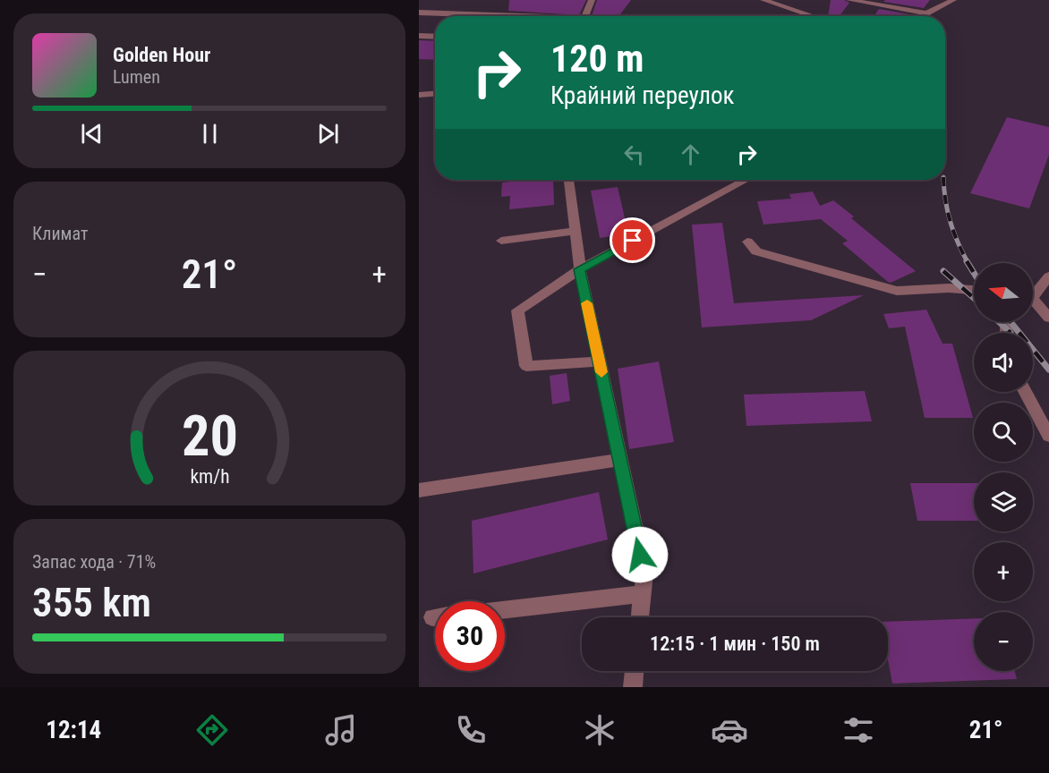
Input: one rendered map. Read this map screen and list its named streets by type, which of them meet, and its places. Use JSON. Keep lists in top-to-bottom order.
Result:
{
  "north": "left",
  "page": {
    "turn": ["120 m", "Крайний переулок"],
    "song": ["Golden Hour", "Lumen"],
    "tile": [
      "Климат",
      ["Запас хода · 71%", "355 km"]
    ],
    "heat": ["−", "21°", "+"],
    "map_buttons": ["+", "−"],
    "limit": "30",
    "trip": "12:15 · 1 мин · 150 m",
    "tabs": ["12:14", "21°"],
    "gauge": ["20", "km/h"]
  }
}
